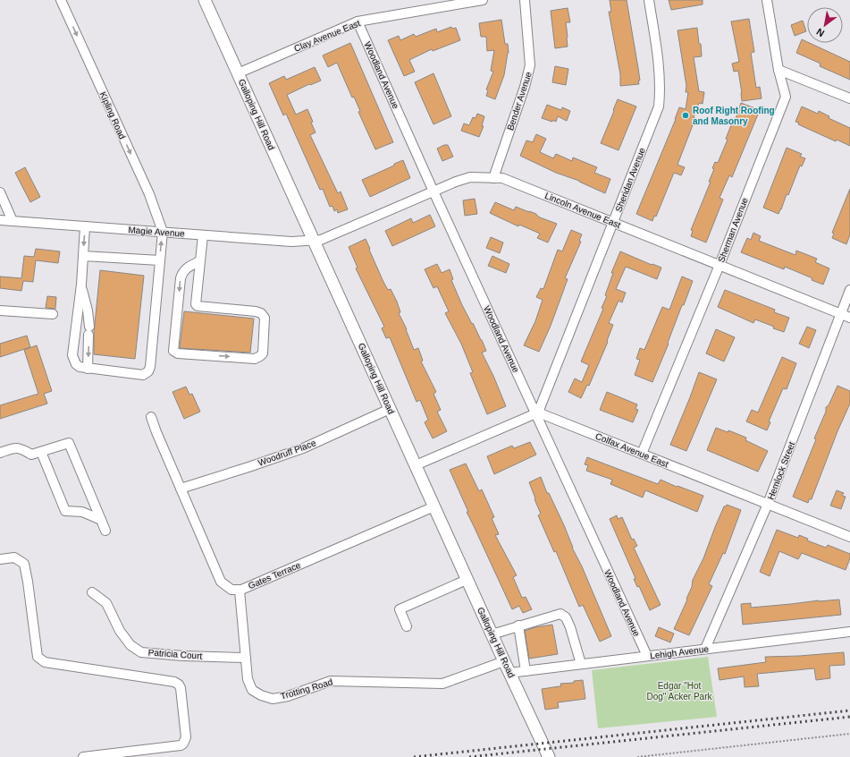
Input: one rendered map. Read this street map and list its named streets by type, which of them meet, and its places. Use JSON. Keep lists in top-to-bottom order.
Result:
{
  "streets": {
    "main road": ["Galloping Hill Road"],
    "street": [
      "Clay Avenue East",
      "Woodland Avenue",
      "Bender Avenue",
      "Kipling Road",
      "Sheridan Avenue",
      "Lincoln Avenue East",
      "Sherman Avenue",
      "Magie Avenue",
      "Colfax Avenue East",
      "Woodruff Place",
      "Hemlock Street",
      "Gates Terrace",
      "Lehigh Avenue",
      "Patricia Court",
      "Trotting Road"
    ]
  },
  "crossings": [
    ["Clay Avenue East", "Woodland Avenue"],
    ["Clay Avenue East", "Galloping Hill Road"],
    ["Woodland Avenue", "Sheridan Avenue"],
    ["Woodland Avenue", "Lincoln Avenue East"],
    ["Woodland Avenue", "Colfax Avenue East"],
    ["Woodland Avenue", "Lehigh Avenue"],
    ["Bender Avenue", "Lincoln Avenue East"],
    ["Galloping Hill Road", "Lincoln Avenue East"],
    ["Galloping Hill Road", "Magie Avenue"],
    ["Galloping Hill Road", "Woodruff Place"],
    ["Galloping Hill Road", "Gates Terrace"],
    ["Galloping Hill Road", "Lehigh Avenue"],
    ["Galloping Hill Road", "Trotting Road"],
    ["Kipling Road", "Magie Avenue"],
    ["Sheridan Avenue", "Lincoln Avenue East"],
    ["Sheridan Avenue", "Colfax Avenue East"],
    ["Lincoln Avenue East", "Sherman Avenue"],
    ["Lincoln Avenue East", "Magie Avenue"],
    ["Lincoln Avenue East", "Hemlock Street"],
    ["Sherman Avenue", "Colfax Avenue East"],
    ["Colfax Avenue East", "Hemlock Street"],
    ["Woodruff Place", "Gates Terrace"],
    ["Hemlock Street", "Lehigh Avenue"],
    ["Gates Terrace", "Trotting Road"],
    ["Patricia Court", "Trotting Road"]
  ],
  "one_way": ["Kipling Road"],
  "parks": ["Edgar \"Hot Dog\" Acker Park"],
  "places": ["Roof Right Roofing and Masonry"],
  "north": "bottom left"
}
